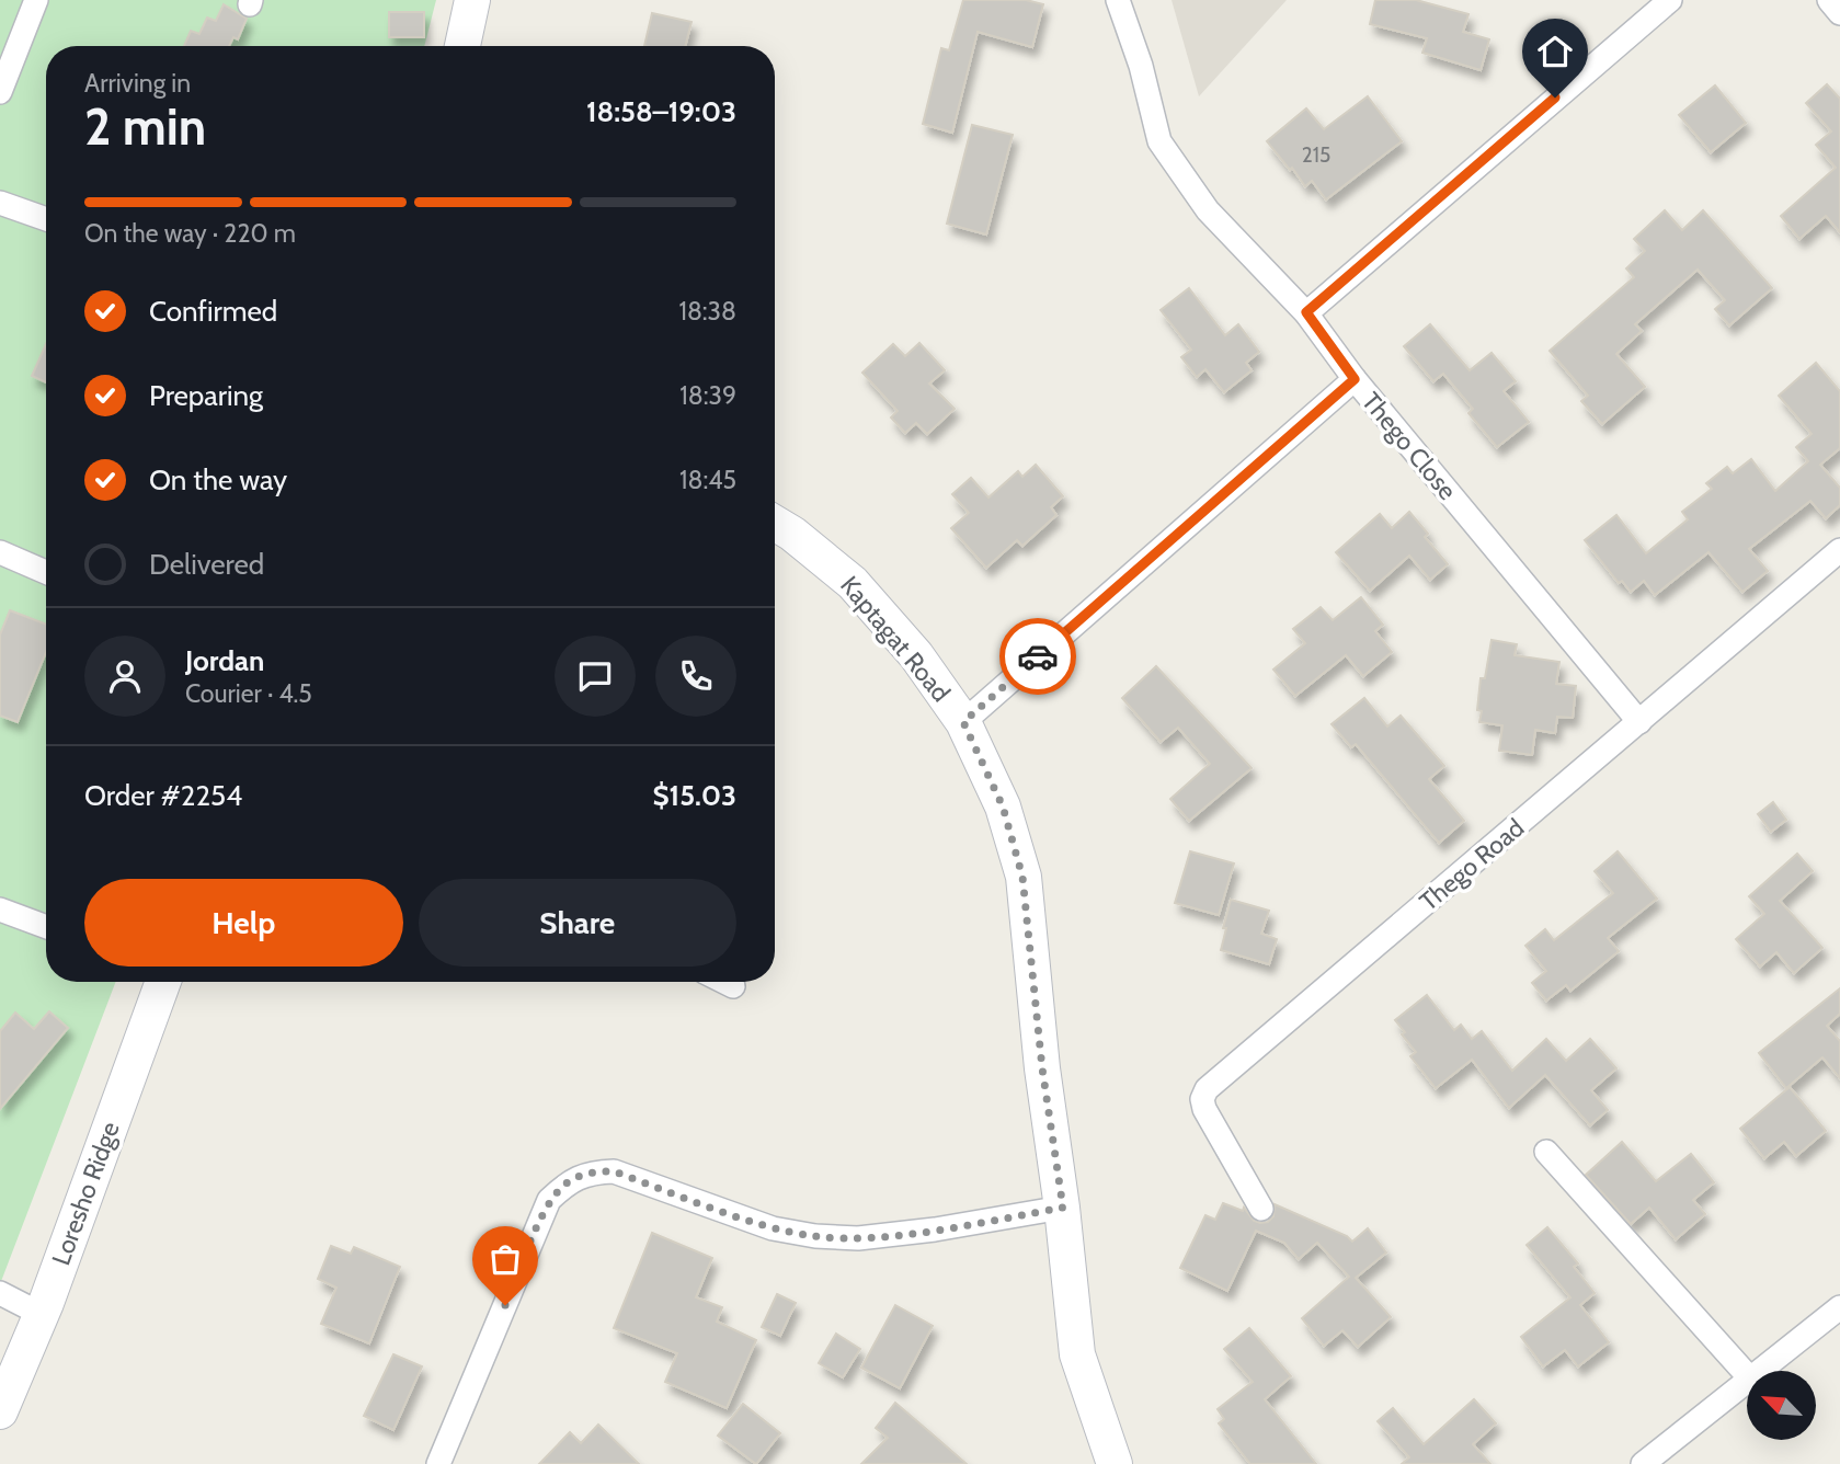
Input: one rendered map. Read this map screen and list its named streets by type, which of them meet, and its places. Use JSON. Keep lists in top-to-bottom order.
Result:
{
  "streets": {
    "main road": ["Kaptagat Road", "Loresho Ridge"],
    "street": ["Thego Close", "Thego Road"]
  },
  "crossings": [
    ["Thego Close", "Thego Road"]
  ],
  "house_numbers": ["215"],
  "north": "top left",
  "page": {
    "heading": ["2 min", "Arriving in", "18:58–19:03"],
    "panel": [
      "Jordan",
      "Courier · 4.5",
      "Order #2254",
      "$15.03"
    ],
    "bar": "On the way · 220 m",
    "list": [
      ["Confirmed", "18:38"],
      ["Preparing", "18:39"],
      ["On the way", "18:45"],
      "Delivered"
    ],
    "buttons": ["Help", "Share"]
  }
}
